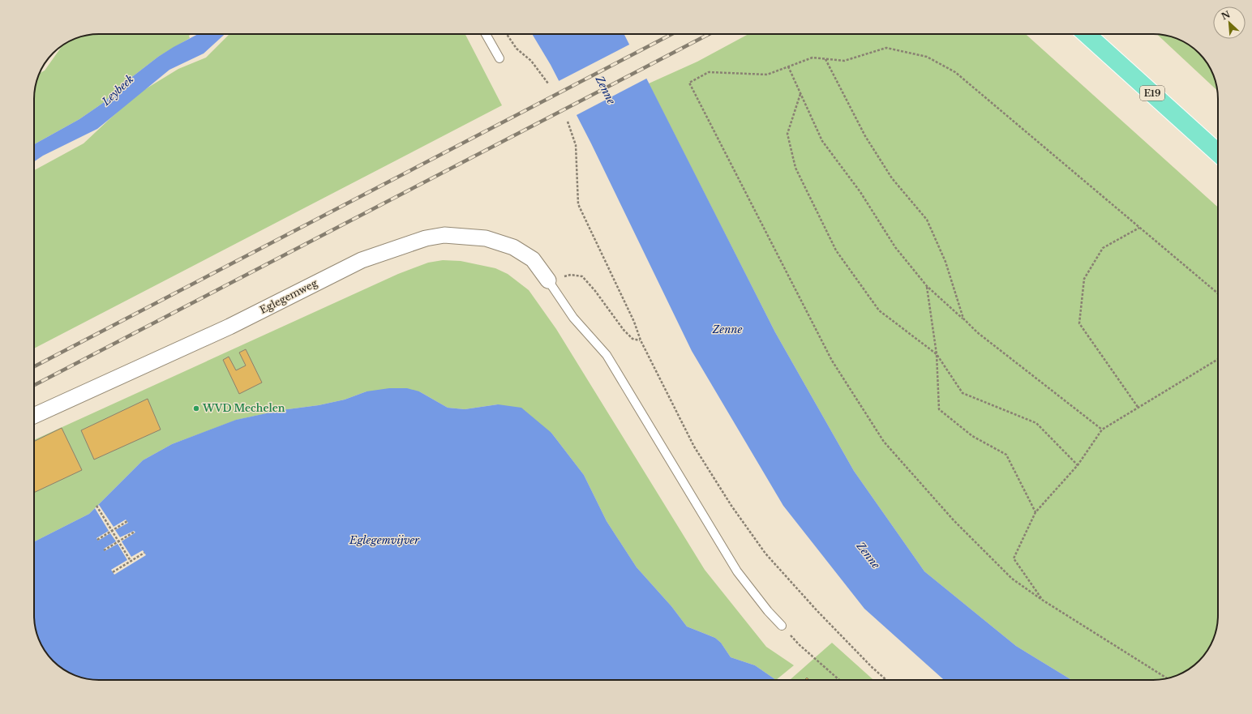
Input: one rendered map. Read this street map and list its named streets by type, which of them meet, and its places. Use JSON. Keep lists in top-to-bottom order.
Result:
{
  "streets": {
    "highway": ["E19"],
    "street": ["Eglegemweg"]
  },
  "water": ["Leybeek", "Zenne", "Eglegemvijver"],
  "places": ["WVD Mechelen"],
  "north": "top left"
}
